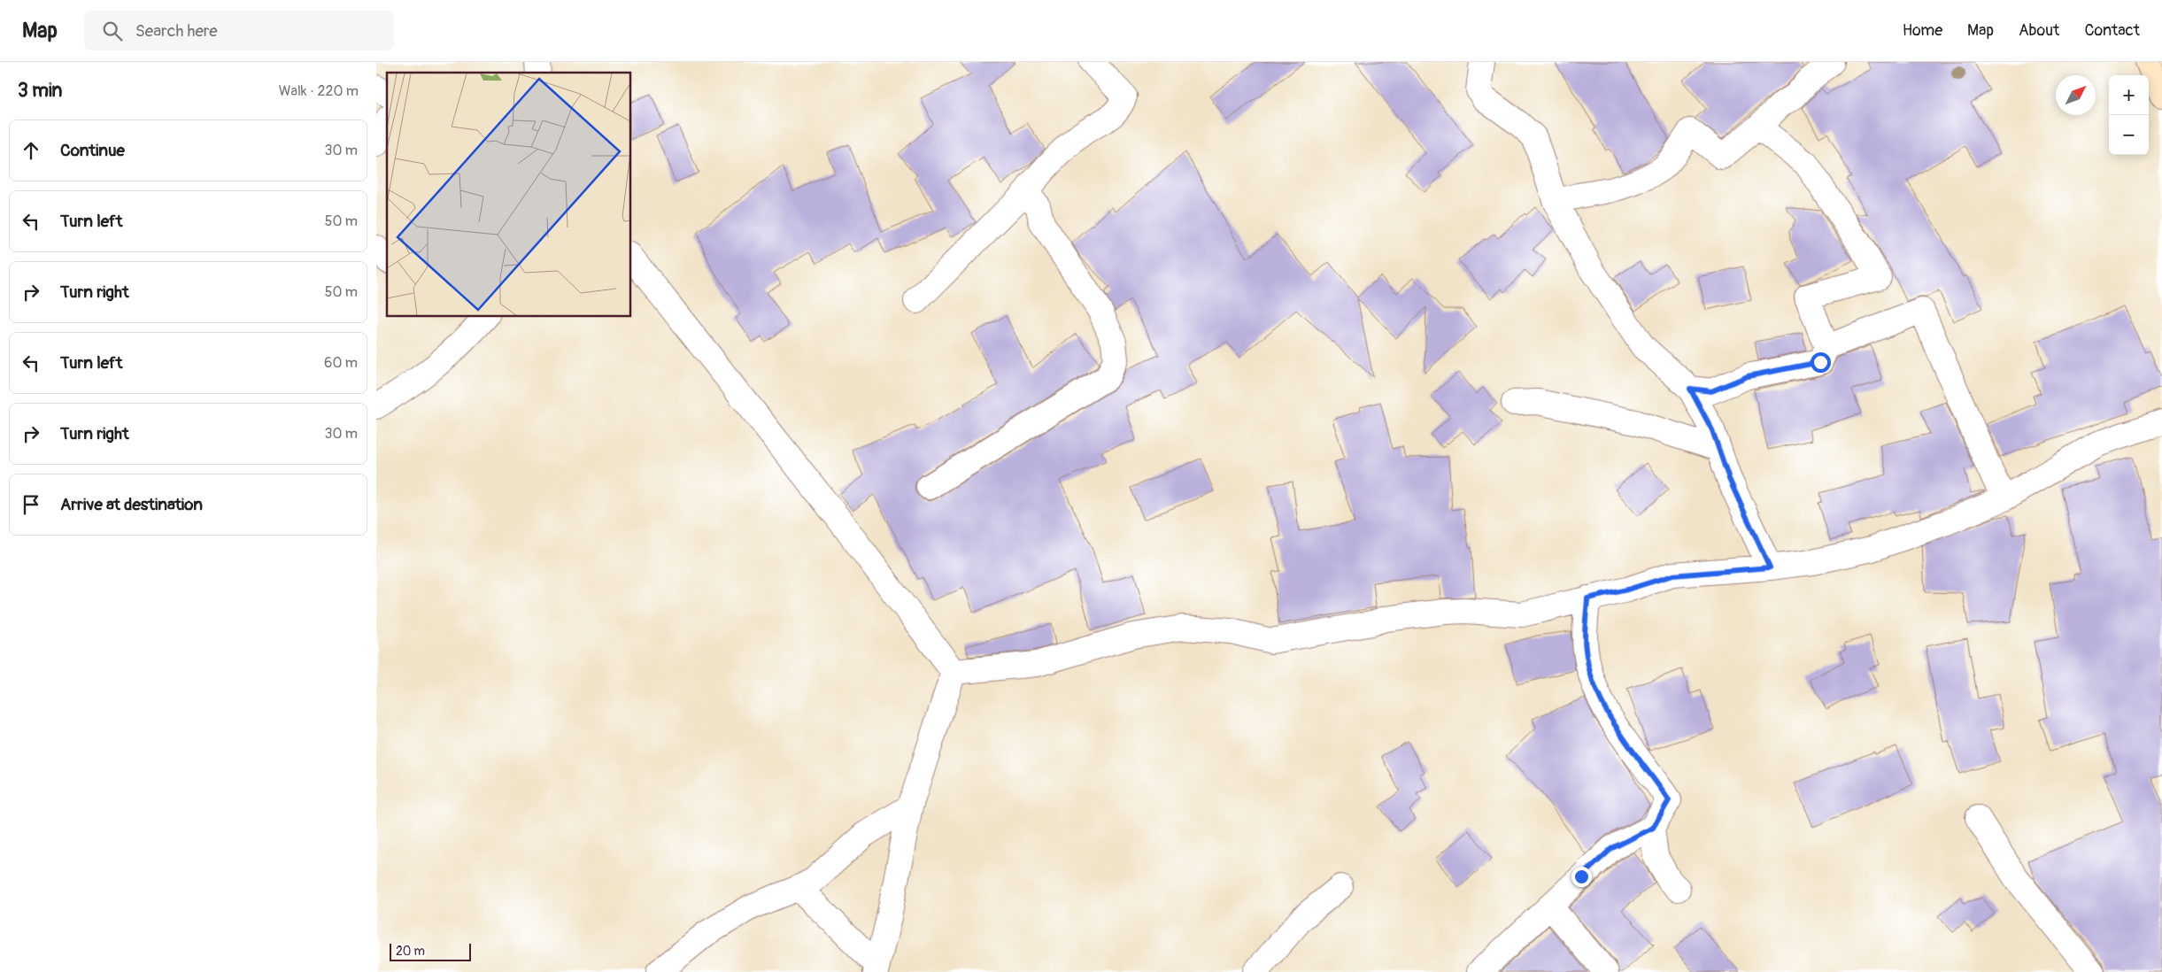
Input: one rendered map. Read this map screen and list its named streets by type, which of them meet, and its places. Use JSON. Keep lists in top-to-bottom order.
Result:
{
  "scale_bar": "20 m",
  "north": "top right",
  "page": {
    "header": "Map",
    "search": "Search here",
    "nav": [
      "Home",
      "Map",
      "About",
      "Contact"
    ],
    "heading": ["3 min", "Walk · 220 m"],
    "map_buttons": ["+", "−"],
    "list": [
      ["Continue", "30 m"],
      ["Turn left", "50 m"],
      ["Turn right", "50 m"],
      ["Turn left", "60 m"],
      ["Turn right", "30 m"],
      "Arrive at destination"
    ],
    "scale": "20 m"
  }
}
